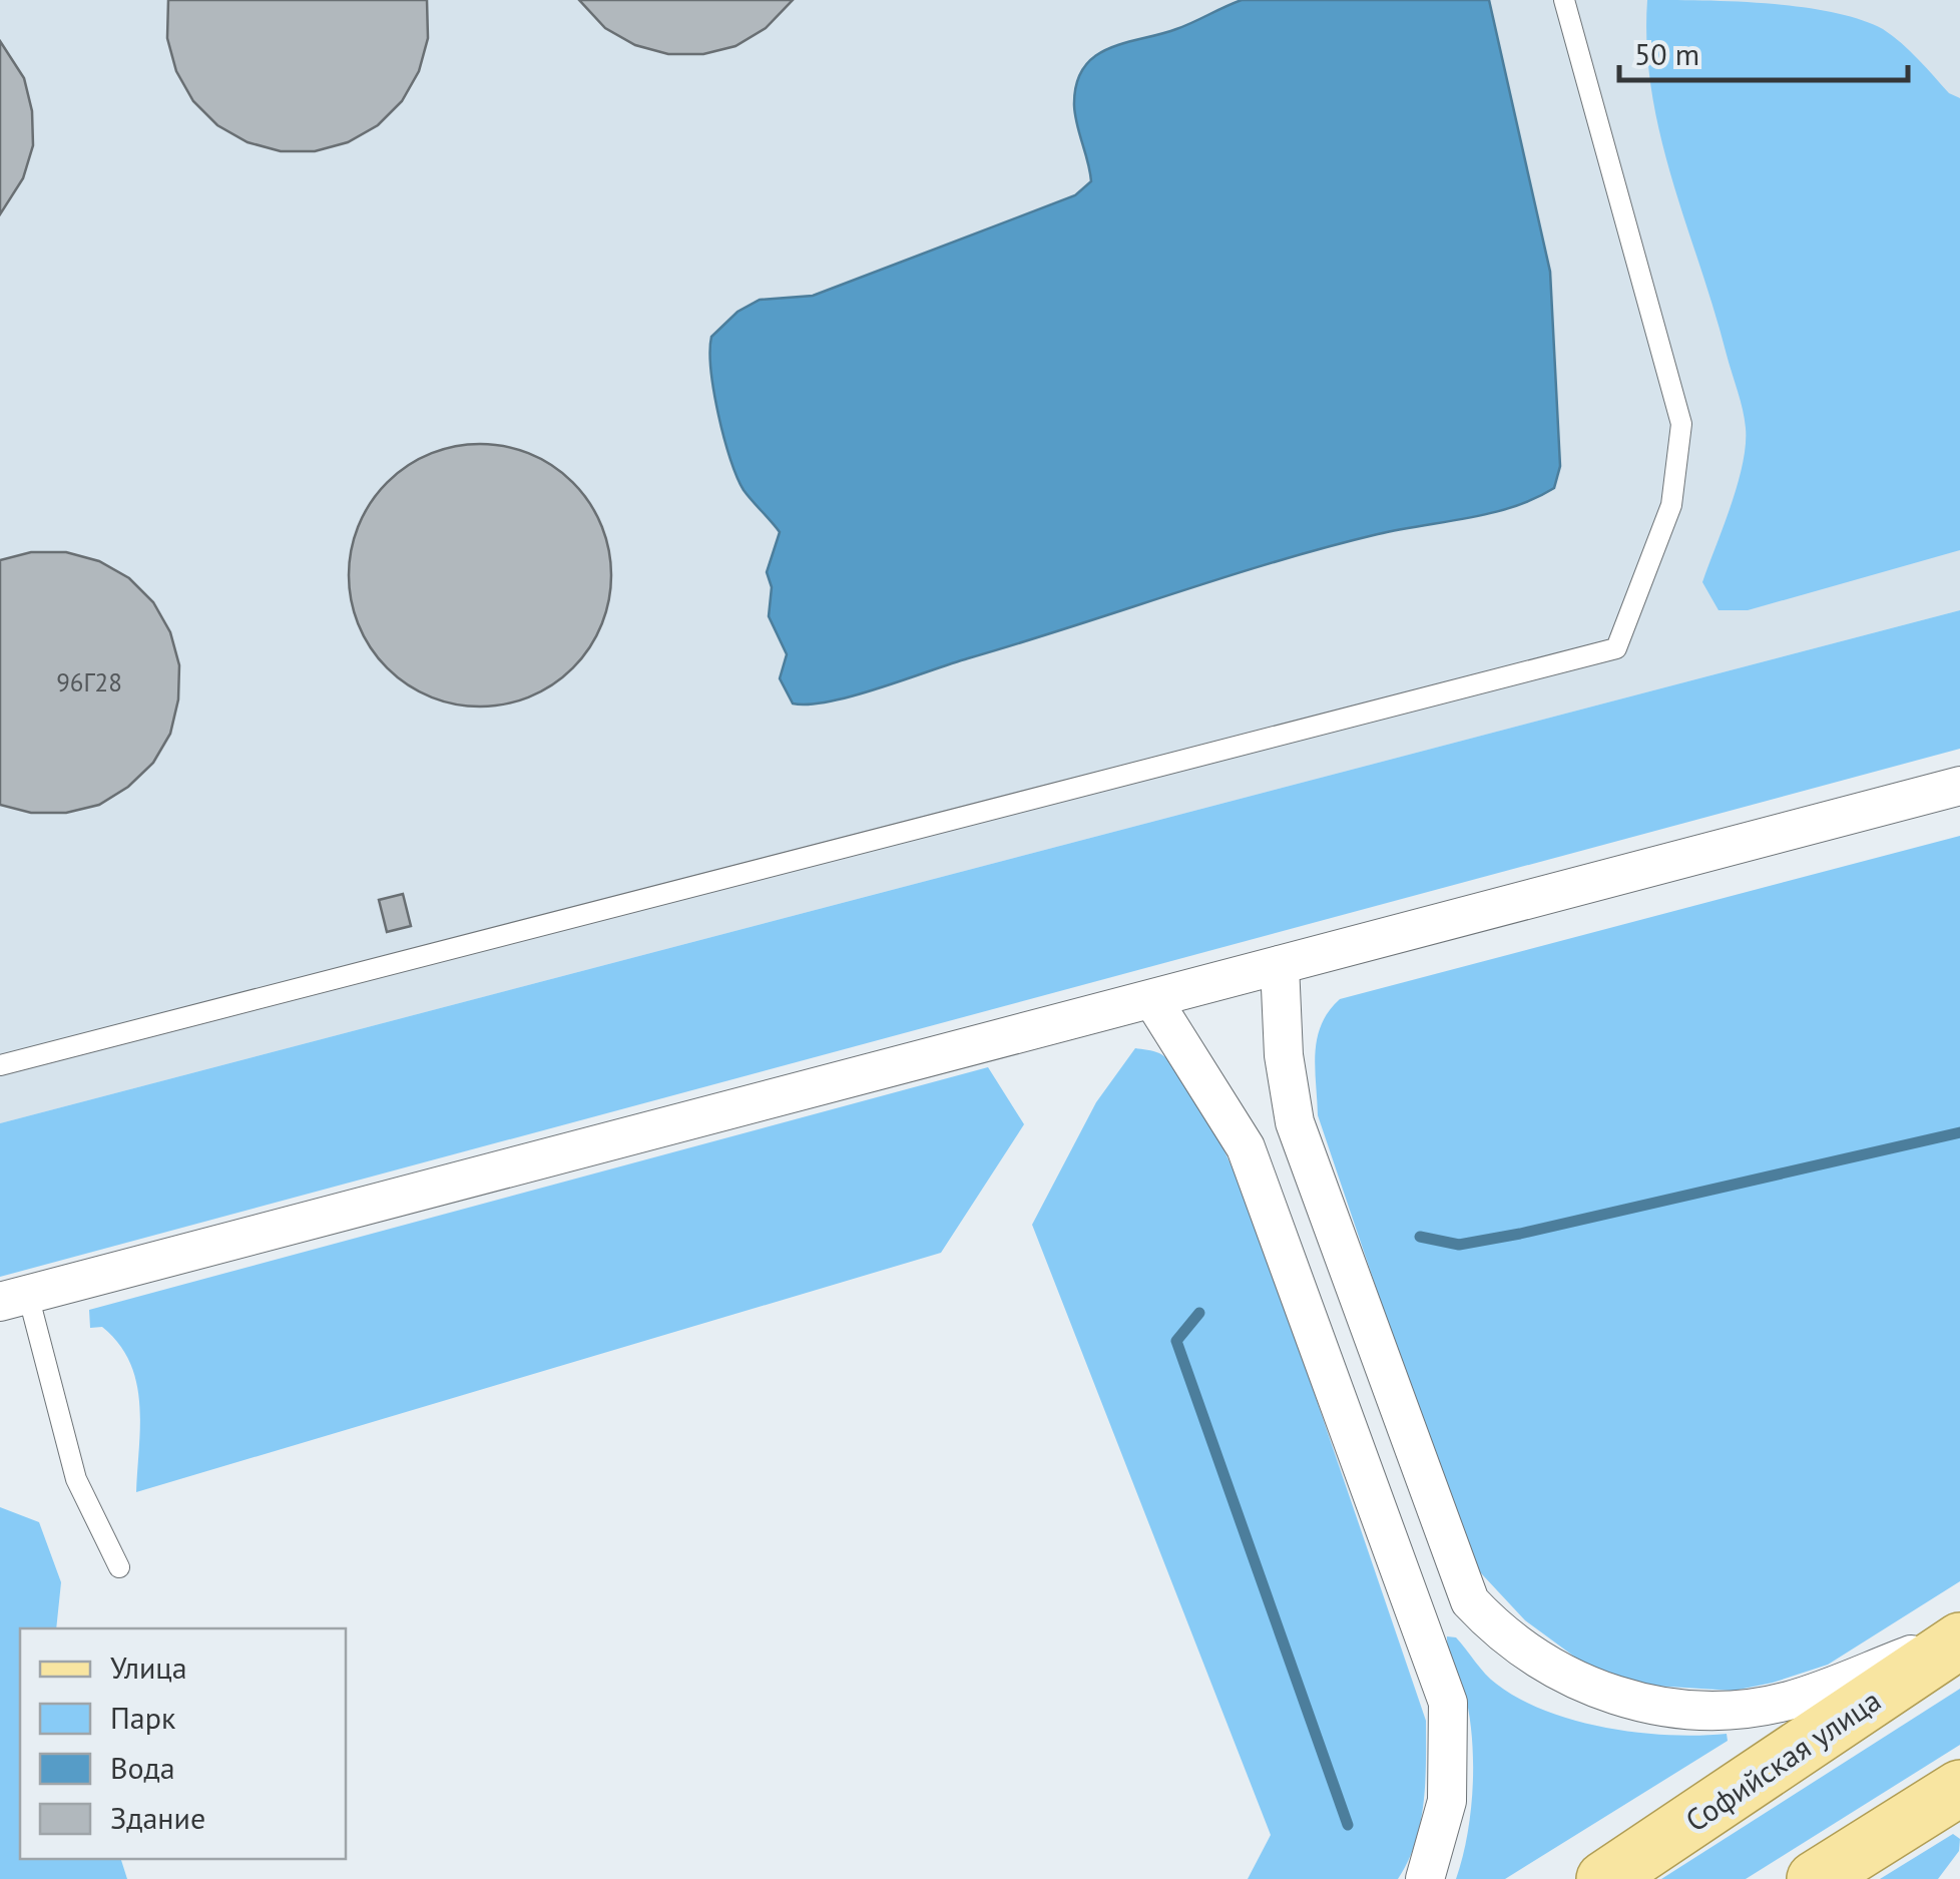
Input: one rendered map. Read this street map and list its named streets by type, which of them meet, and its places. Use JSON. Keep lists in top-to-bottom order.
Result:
{
  "streets": {
    "main road": ["Софийская улица"]
  },
  "house_numbers": ["96Г28"],
  "legend": [
    "Улица",
    "Парк",
    "Вода",
    "Здание"
  ],
  "scale_bar": "50 m"
}
